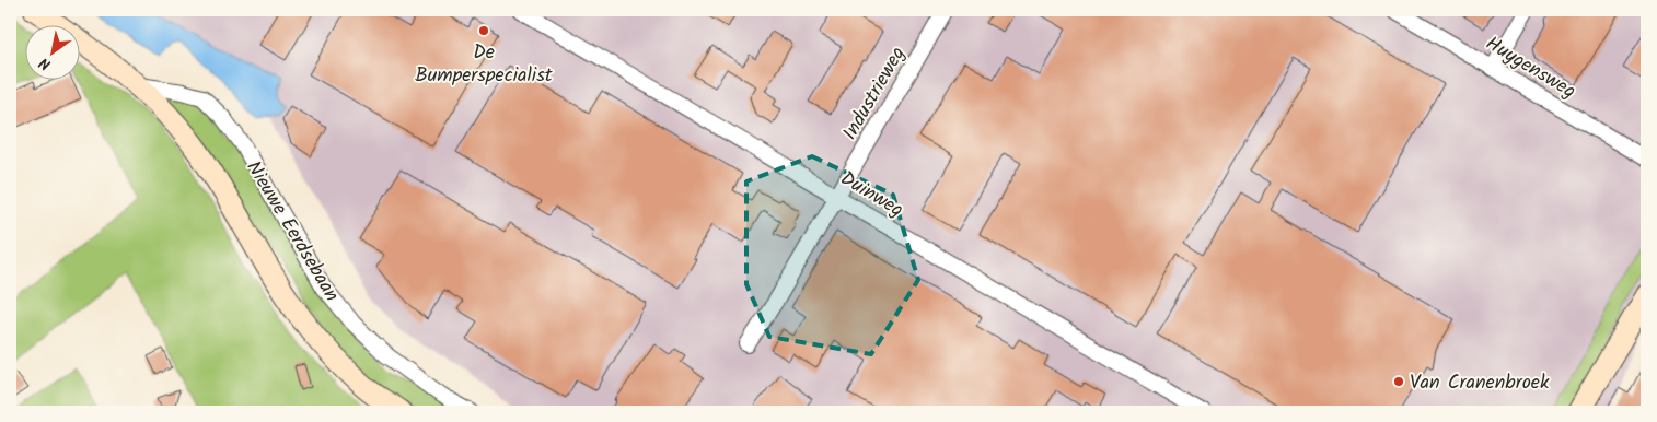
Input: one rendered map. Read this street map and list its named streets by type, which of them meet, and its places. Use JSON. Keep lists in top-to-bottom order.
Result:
{
  "streets": {
    "main road": ["Nieuwe Eerdsebaan"],
    "street": ["Huygensweg", "Industrieweg", "Duinweg"]
  },
  "crossings": [
    ["Industrieweg", "Duinweg"]
  ],
  "places": ["De Bumperspecialist", "Van Cranenbroek"],
  "north": "bottom left"
}
